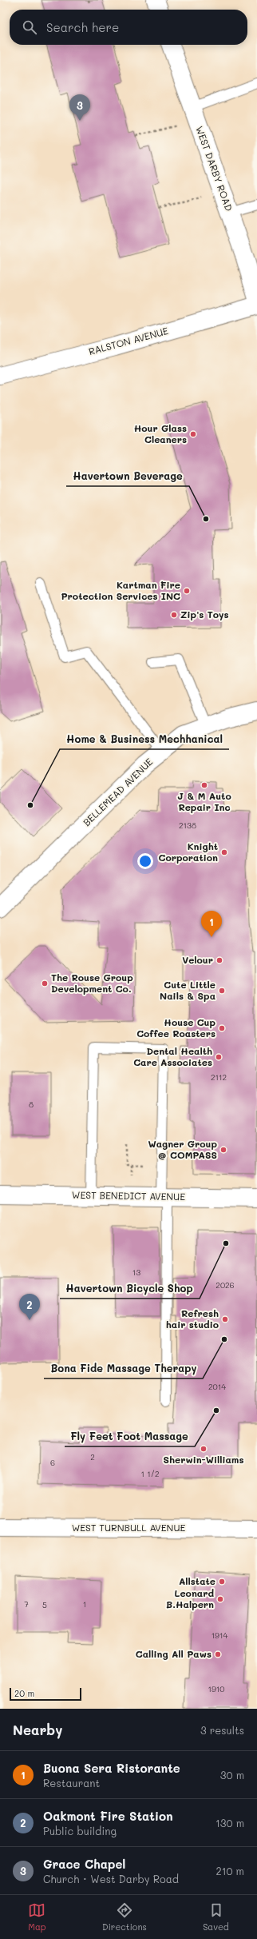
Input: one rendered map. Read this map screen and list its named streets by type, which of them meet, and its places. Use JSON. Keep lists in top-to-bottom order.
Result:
{
  "streets": {
    "street": [
      "WEST DARBY ROAD",
      "RALSTON AVENUE",
      "BELLEMEAD AVENUE",
      "WEST BENEDICT AVENUE",
      "WEST TURNBULL AVENUE"
    ]
  },
  "places": [
    "Hour Glass Cleaners",
    "Havertown Beverage",
    "Kartman Fire Protection Services INC",
    "Zip's Toys",
    "J & M Auto Repair Inc",
    "Home & Business Mechhanical",
    "Knight Corporation",
    "Velour",
    "The Rouse Group Development Co.",
    "Cute Little Nails & Spa",
    "House Cup Coffee Roasters",
    "Dental Health Care Associates",
    "Wagner Group @ COMPASS",
    "Havertown Bicycle Shop",
    "Refresh hair studio",
    "Bona Fide Massage Therapy",
    "Fly Feet Foot Massage",
    "Sherwin-Williams",
    "Allstate",
    "Leonard B.Halpern",
    "Calling All Paws"
  ],
  "house_numbers": [
    "2138",
    "2112",
    "8",
    "13",
    "2026",
    "2014",
    "2",
    "6",
    "1 1/2",
    "7",
    "1",
    "5",
    "1914",
    "1910"
  ],
  "scale_bar": "20 m",
  "page": {
    "search": "Search here",
    "pins": ["3", "1", "2"],
    "scale": "20 m",
    "heading": ["Nearby", "3 results"],
    "list": [
      {
        "mark": "1",
        "name": "Buona Sera Ristorante",
        "note": "Restaurant",
        "value": "30 m"
      },
      {
        "mark": "2",
        "name": "Oakmont Fire Station",
        "note": "Public building",
        "value": "130 m"
      },
      {
        "mark": "3",
        "name": "Grace Chapel",
        "note": "Church · West Darby Road",
        "value": "210 m"
      }
    ],
    "nav": ["Map", "Directions", "Saved"]
  }
}
